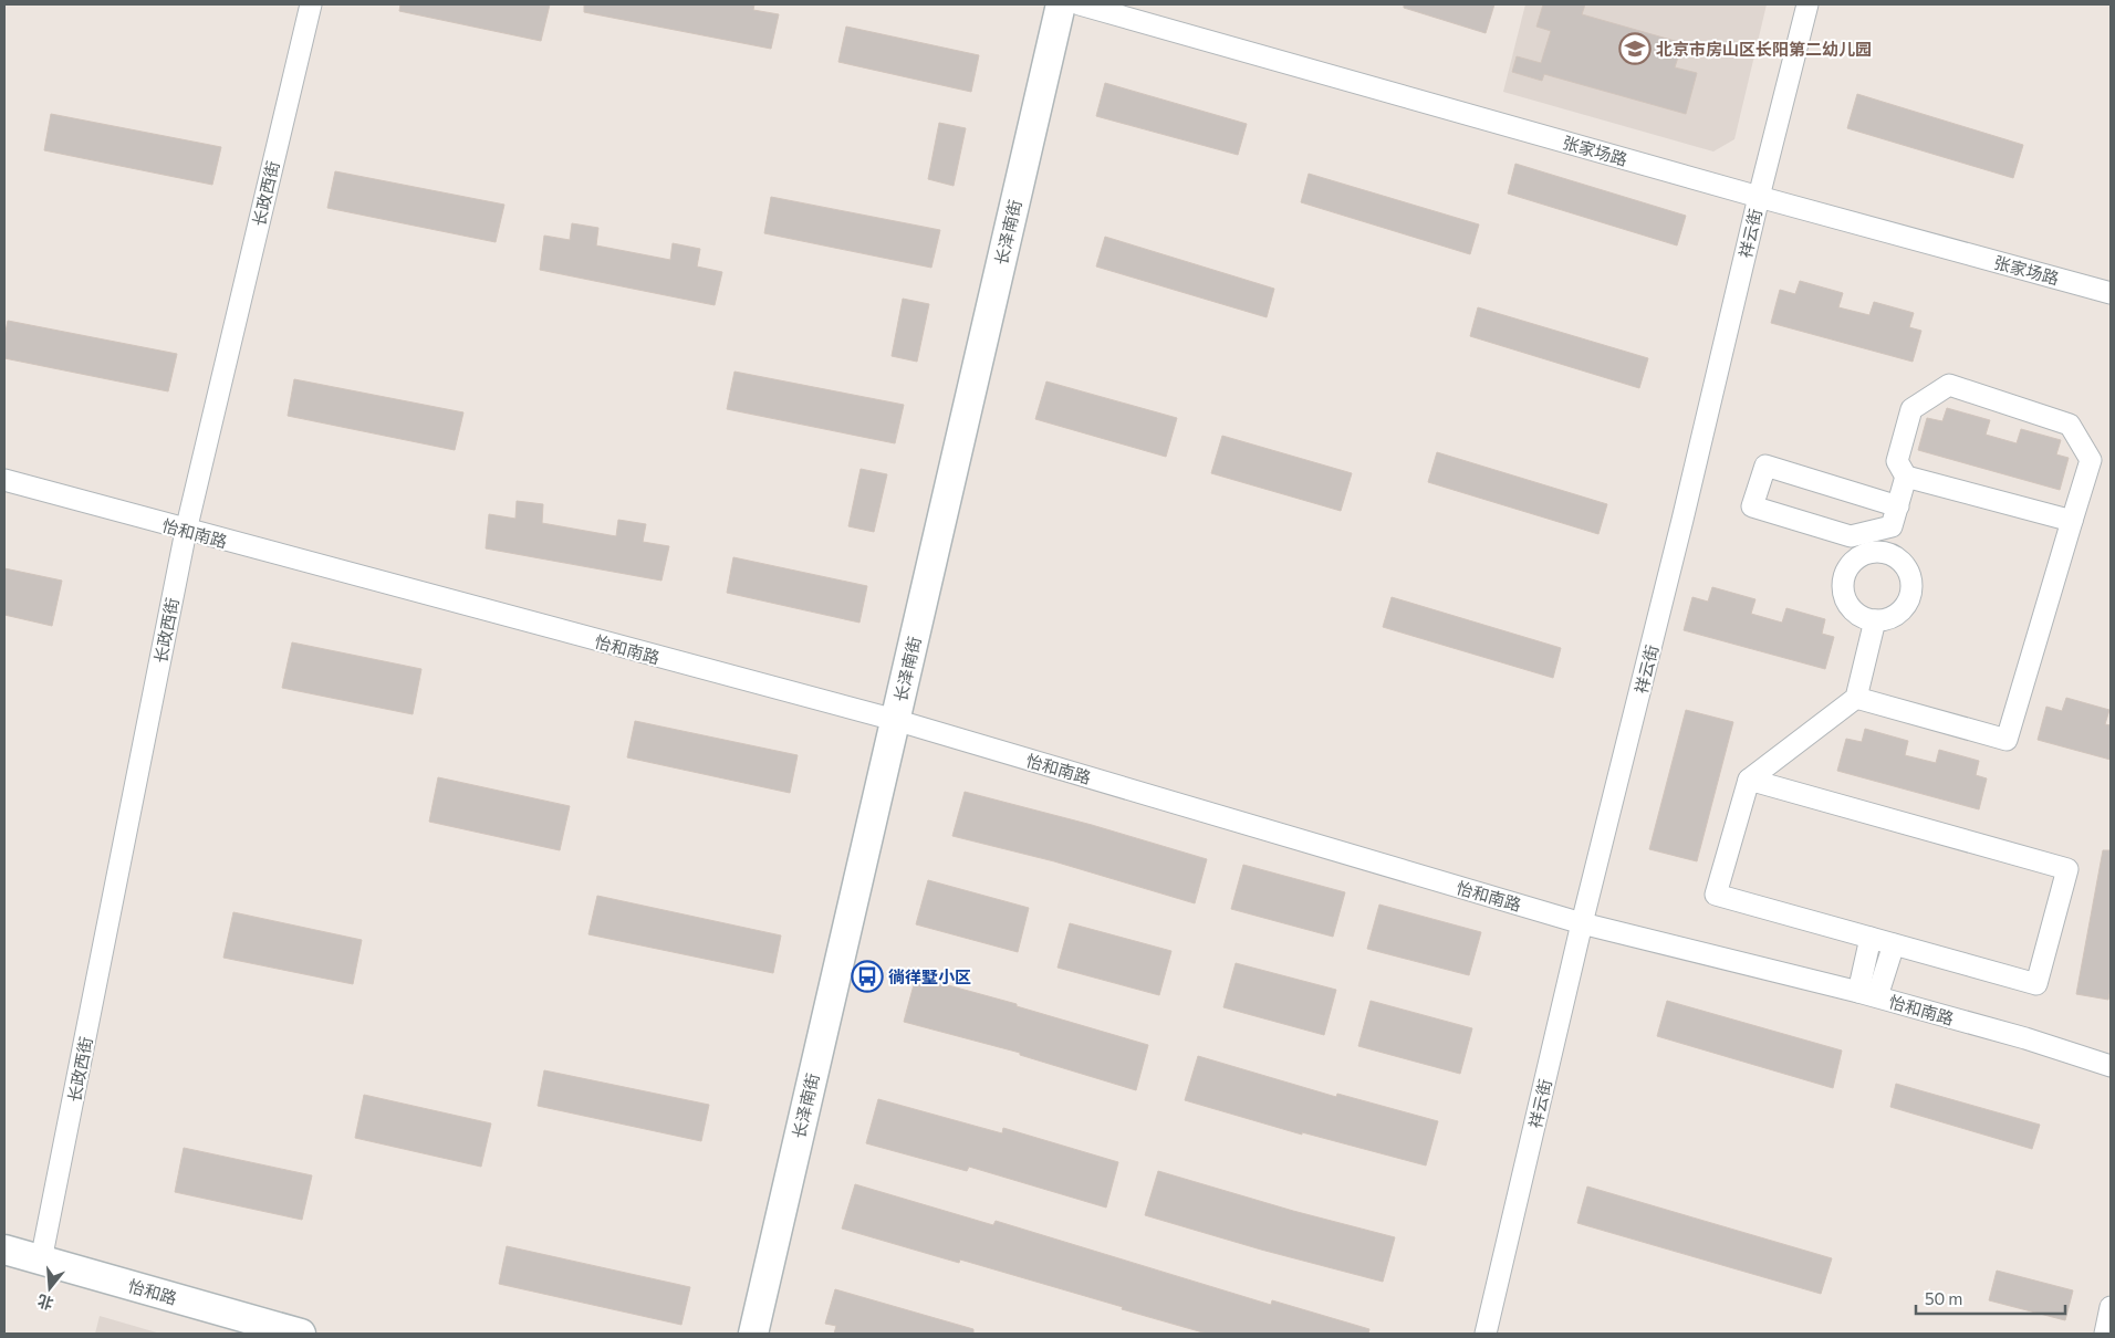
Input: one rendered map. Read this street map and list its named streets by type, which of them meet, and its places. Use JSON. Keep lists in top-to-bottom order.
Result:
{
  "streets": {
    "street": [
      "张家场路",
      "长政西街",
      "长泽南街",
      "祥云街",
      "怡和南路",
      "怡和路"
    ]
  },
  "crossings": [
    ["张家场路", "祥云街"],
    ["长政西街", "怡和南路"],
    ["长政西街", "怡和路"],
    ["长泽南街", "怡和南路"],
    ["祥云街", "怡和南路"]
  ],
  "places": {
    "school or university": ["北京市房山区长阳第二幼儿园"],
    "bus stop": ["徜徉墅小区"]
  },
  "scale_bar": "50 m",
  "north": "bottom"
}
